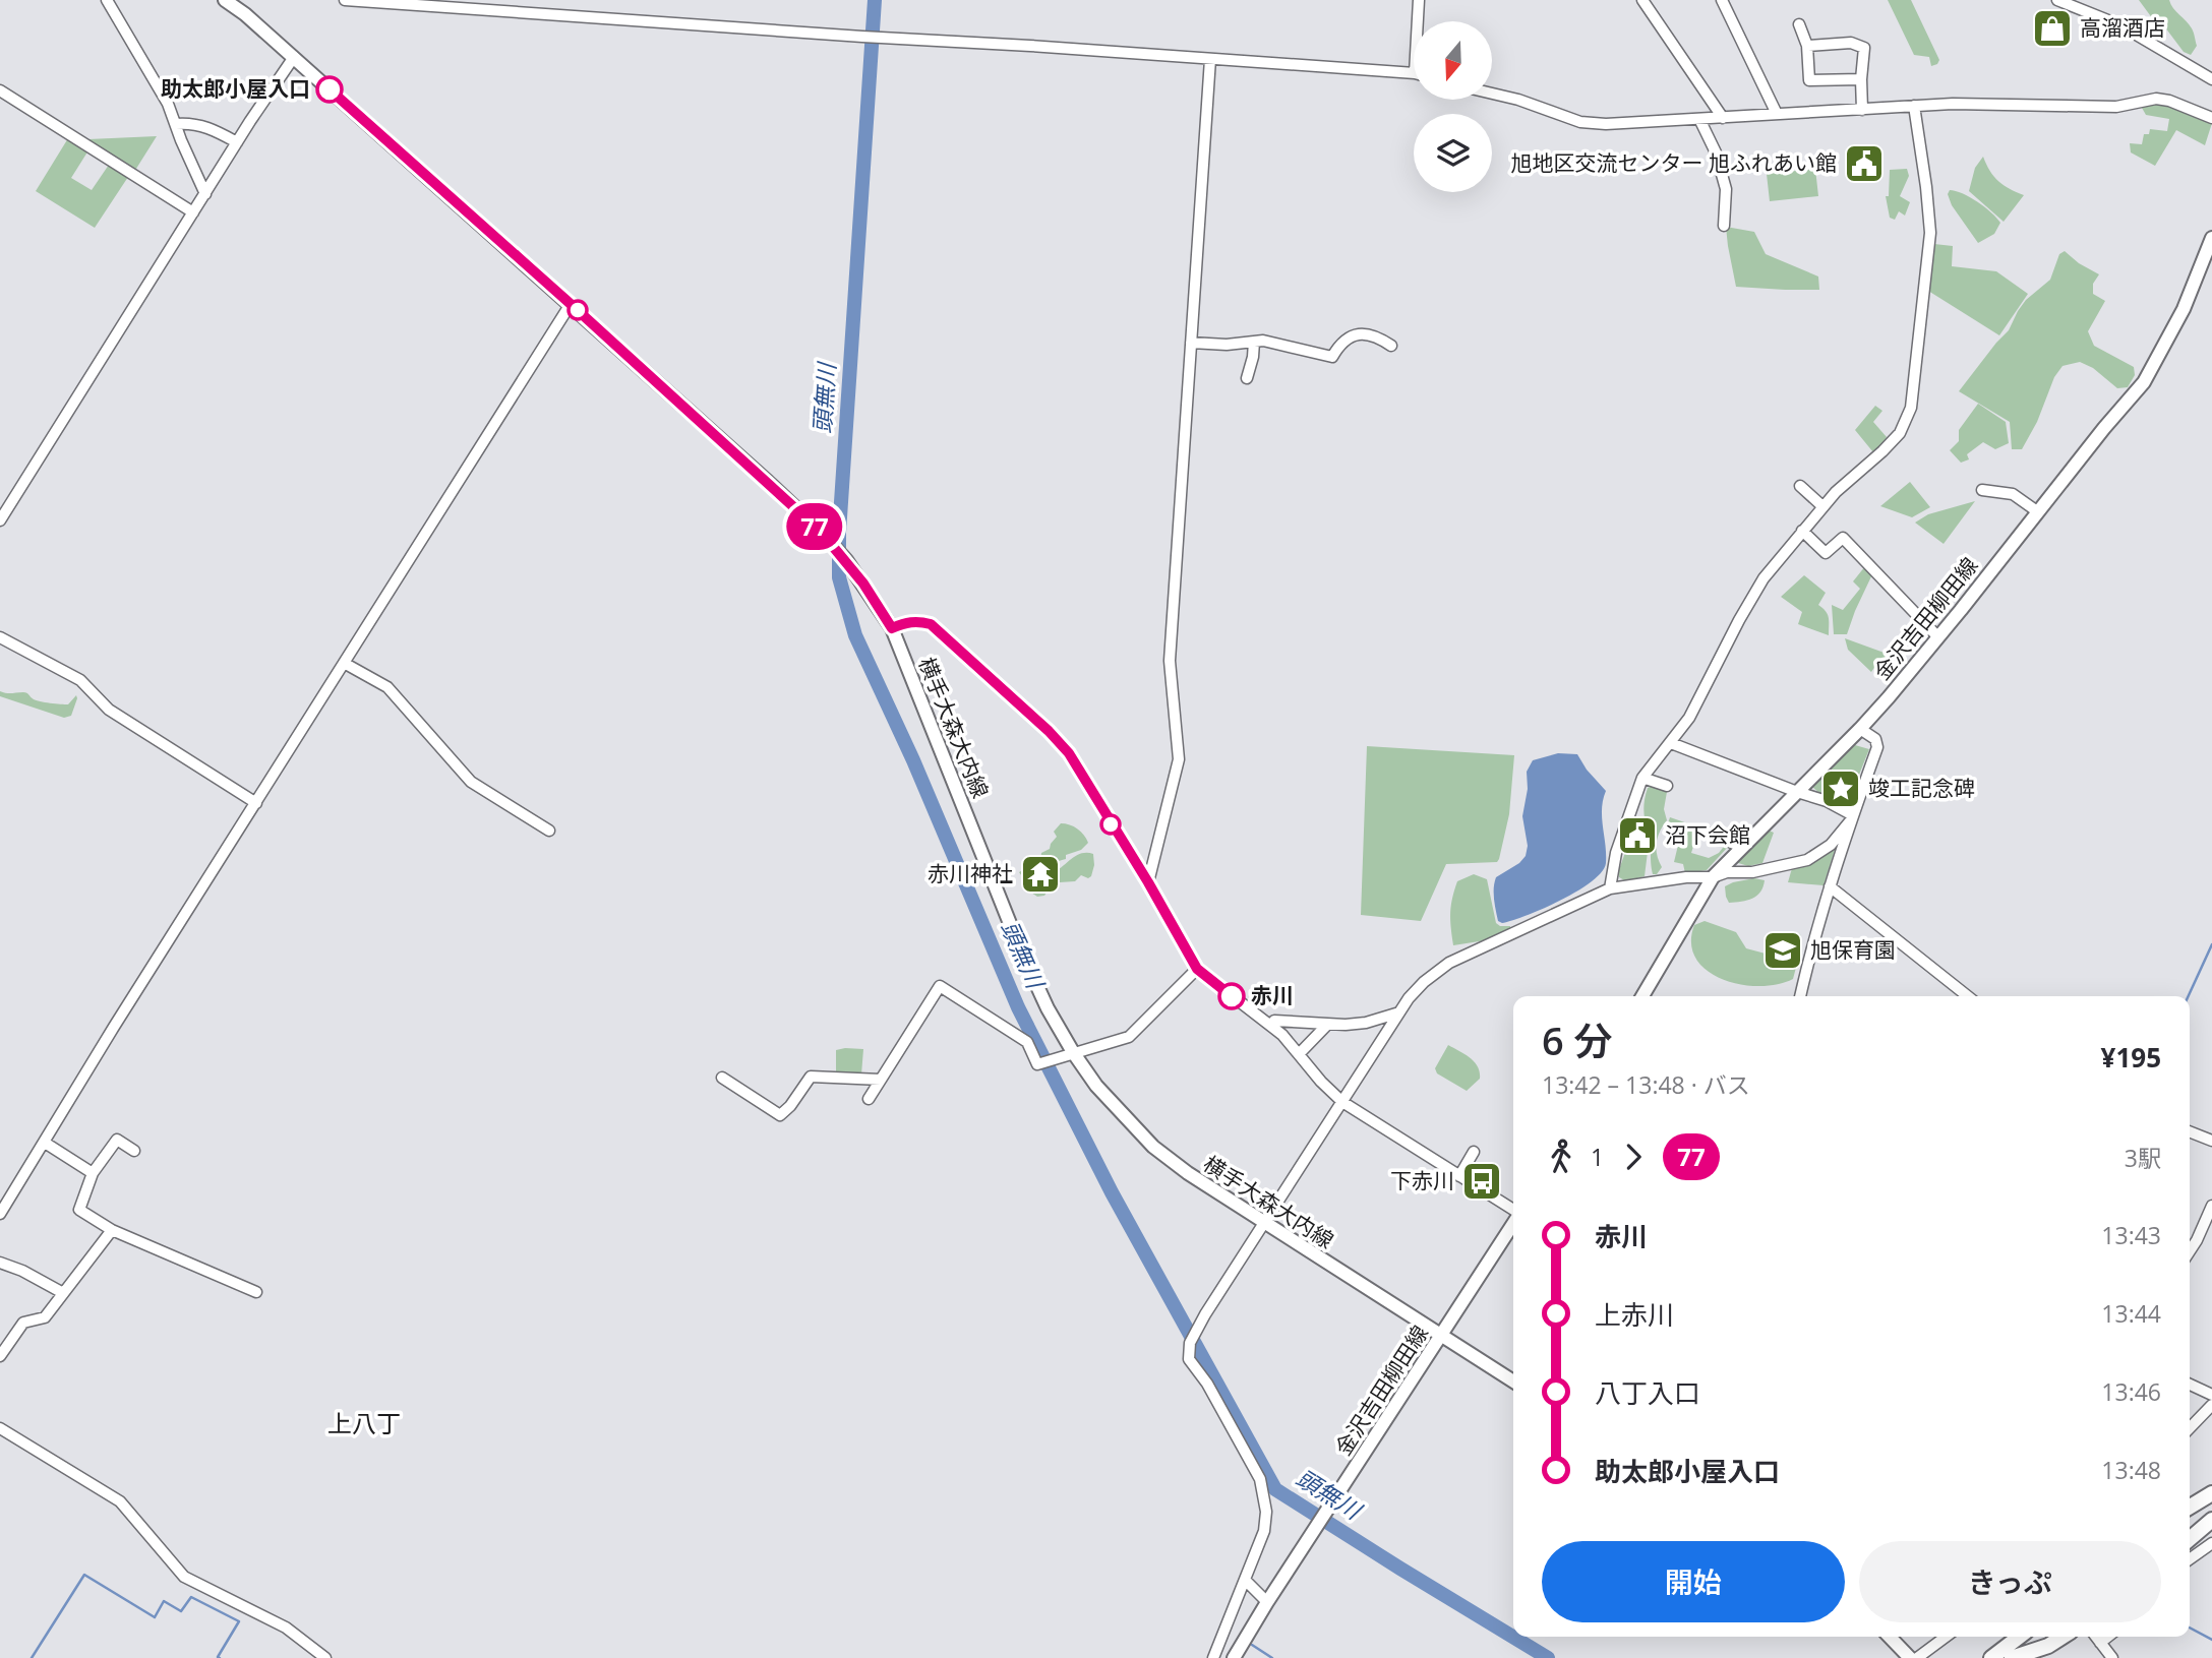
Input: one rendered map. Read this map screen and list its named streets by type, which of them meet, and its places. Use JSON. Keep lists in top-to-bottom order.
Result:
{
  "streets": {
    "main road": ["金沢吉田柳田線", "横手大森大内線"]
  },
  "crossings": [
    ["金沢吉田柳田線", "横手大森大内線"]
  ],
  "districts": ["上八丁"],
  "water": ["頭無川"],
  "places": {
    "shop": ["高溜酒店"],
    "other": ["助太郎小屋入口", "赤川"],
    "public building": ["旭地区交流センター 旭ふれあい館", "沼下会館"],
    "place": ["竣工記念碑"],
    "temple": ["赤川神社"],
    "school or university": ["旭保育園"],
    "bus stop": ["下赤川"]
  },
  "lines": ["bus line 77"],
  "north": "bottom",
  "page": {
    "on_map": "77",
    "heading": ["6 分", "13:42 – 13:48 · バス", "¥195"],
    "legs": ["1", "77", "3駅"],
    "list": [
      {
        "name": "赤川",
        "value": "13:43"
      },
      {
        "name": "上赤川",
        "value": "13:44"
      },
      {
        "name": "八丁入口",
        "value": "13:46"
      },
      {
        "name": "助太郎小屋入口",
        "value": "13:48"
      }
    ],
    "buttons": ["開始", "きっぷ"]
  }
}
